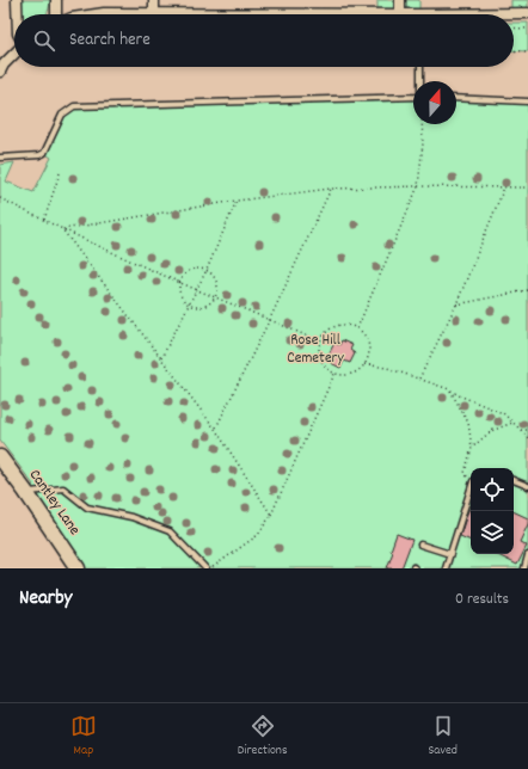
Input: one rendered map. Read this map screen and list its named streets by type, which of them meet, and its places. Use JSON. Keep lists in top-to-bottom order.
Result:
{
  "streets": {
    "main road": ["Cantley Lane"]
  },
  "parks": ["Rose Hill Cemetery"],
  "north": "top",
  "page": {
    "search": "Search here",
    "heading": ["Nearby", "0 results"],
    "nav": ["Map", "Directions", "Saved"]
  }
}
